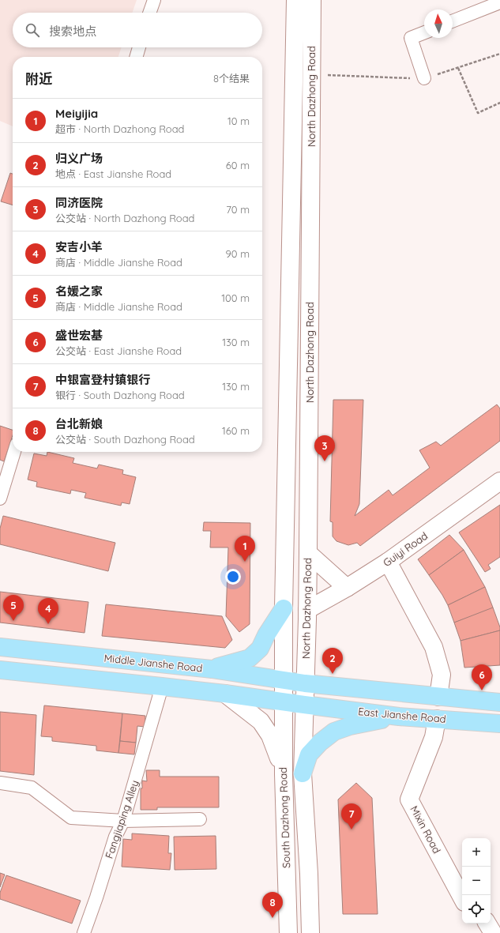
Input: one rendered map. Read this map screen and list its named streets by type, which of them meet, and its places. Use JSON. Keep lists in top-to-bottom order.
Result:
{
  "streets": {
    "main road": [
      "North Dazhong Road",
      "Guiyi Road",
      "Middle Jianshe Road",
      "East Jianshe Road",
      "South Dazhong Road",
      "Mixin Road"
    ],
    "street": ["Fangjiaping Alley"]
  },
  "crossings": [
    ["North Dazhong Road", "Guiyi Road"],
    ["North Dazhong Road", "Middle Jianshe Road"],
    ["North Dazhong Road", "East Jianshe Road"],
    ["North Dazhong Road", "South Dazhong Road"],
    ["Middle Jianshe Road", "East Jianshe Road"],
    ["East Jianshe Road", "South Dazhong Road"],
    ["East Jianshe Road", "Mixin Road"]
  ],
  "north": "top",
  "page": {
    "search": "搜索地点",
    "heading": ["附近", "8个结果"],
    "list": [
      {
        "mark": "1",
        "name": "Meiyijia",
        "note": "超市 · North Dazhong Road",
        "value": "10 m"
      },
      {
        "mark": "2",
        "name": "归义广场",
        "note": "地点 · East Jianshe Road",
        "value": "60 m"
      },
      {
        "mark": "3",
        "name": "同济医院",
        "note": "公交站 · North Dazhong Road",
        "value": "70 m"
      },
      {
        "mark": "4",
        "name": "安吉小羊",
        "note": "商店 · Middle Jianshe Road",
        "value": "90 m"
      },
      {
        "mark": "5",
        "name": "名媛之家",
        "note": "商店 · Middle Jianshe Road",
        "value": "100 m"
      },
      {
        "mark": "6",
        "name": "盛世宏基",
        "note": "公交站 · East Jianshe Road",
        "value": "130 m"
      },
      {
        "mark": "7",
        "name": "中银富登村镇银行",
        "note": "银行 · South Dazhong Road",
        "value": "130 m"
      },
      {
        "mark": "8",
        "name": "台北新娘",
        "note": "公交站 · South Dazhong Road",
        "value": "160 m"
      }
    ],
    "pins": [
      "3",
      "1",
      "5",
      "4",
      "2",
      "6",
      "7",
      "8"
    ],
    "map_buttons": ["+", "−"]
  }
}
